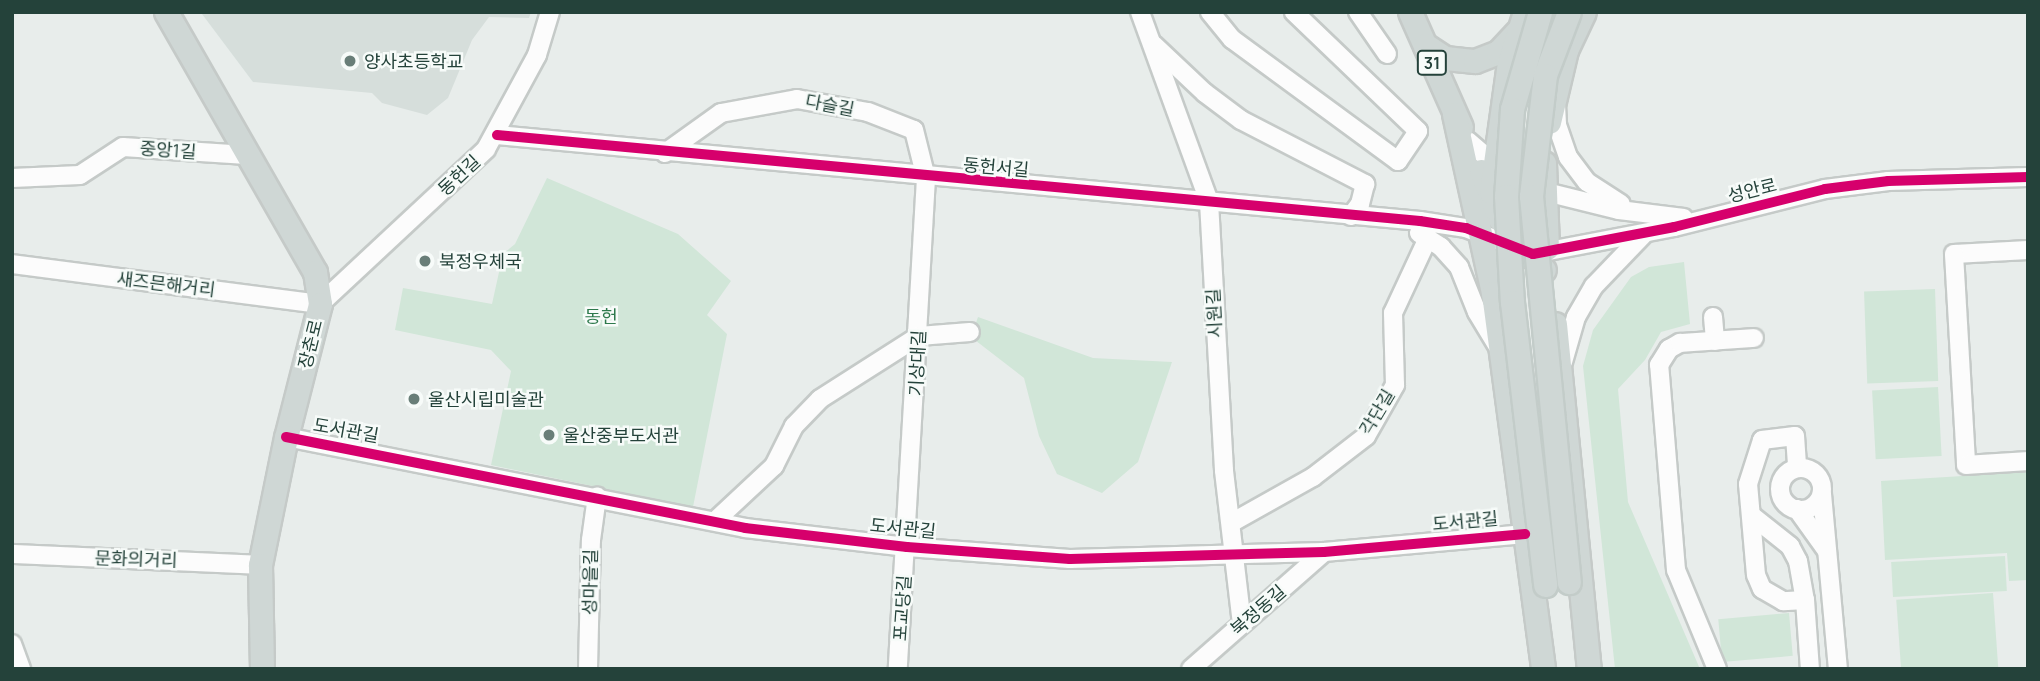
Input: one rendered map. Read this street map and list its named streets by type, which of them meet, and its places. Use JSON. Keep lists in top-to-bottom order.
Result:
{
  "streets": {
    "main road": ["31", "장춘로"],
    "street": [
      "다슬길",
      "중앙1길",
      "동헌서길",
      "동헌길",
      "성안로",
      "새즈믄해거리",
      "시원길",
      "기상대길",
      "각단길",
      "도서관길",
      "문화의거리",
      "성마을길",
      "포교당길",
      "북정동길"
    ]
  },
  "crossings": [
    ["다슬길", "동헌서길"],
    ["다슬길", "기상대길"],
    ["중앙1길", "장춘로"],
    ["동헌서길", "동헌길"],
    ["동헌서길", "시원길"],
    ["동헌서길", "기상대길"],
    ["동헌길", "새즈믄해거리"],
    ["동헌길", "장춘로"],
    ["새즈믄해거리", "장춘로"],
    ["시원길", "각단길"],
    ["시원길", "도서관길"],
    ["시원길", "북정동길"],
    ["장춘로", "도서관길"],
    ["장춘로", "문화의거리"],
    ["기상대길", "도서관길"],
    ["기상대길", "포교당길"],
    ["도서관길", "성마을길"],
    ["도서관길", "포교당길"],
    ["도서관길", "북정동길"]
  ],
  "parks": ["동헌"],
  "places": [
    "양사초등학교",
    "북정우체국",
    "울산시립미술관",
    "울산중부도서관"
  ]
}
